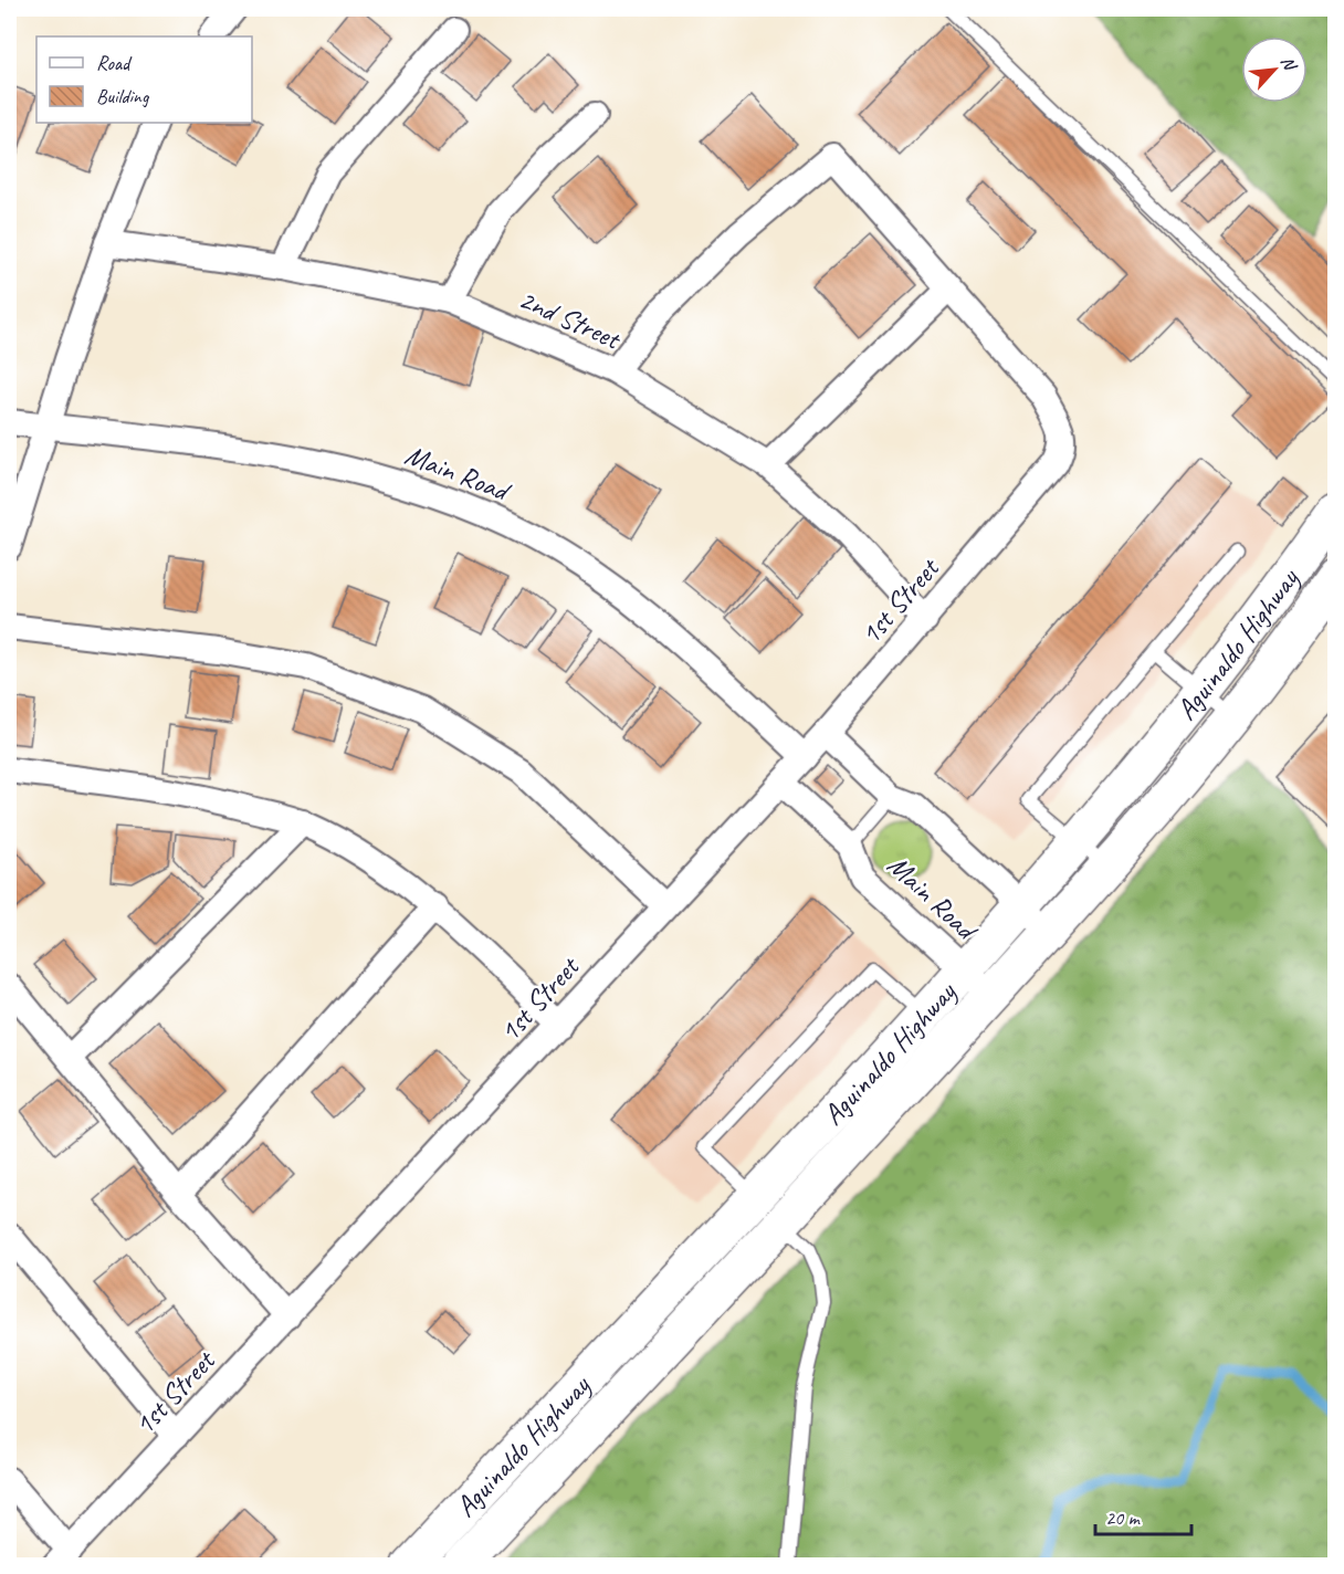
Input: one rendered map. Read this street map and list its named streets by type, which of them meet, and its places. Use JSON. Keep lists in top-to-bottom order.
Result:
{
  "streets": {
    "main road": ["Aguinaldo Highway"],
    "street": ["2nd Street", "Main Road", "1st Street"]
  },
  "crossings": [
    ["2nd Street", "1st Street"],
    ["Main Road", "1st Street"],
    ["Main Road", "Aguinaldo Highway"]
  ],
  "legend": ["Road", "Building"],
  "scale_bar": "20 m",
  "north": "top right"
}
